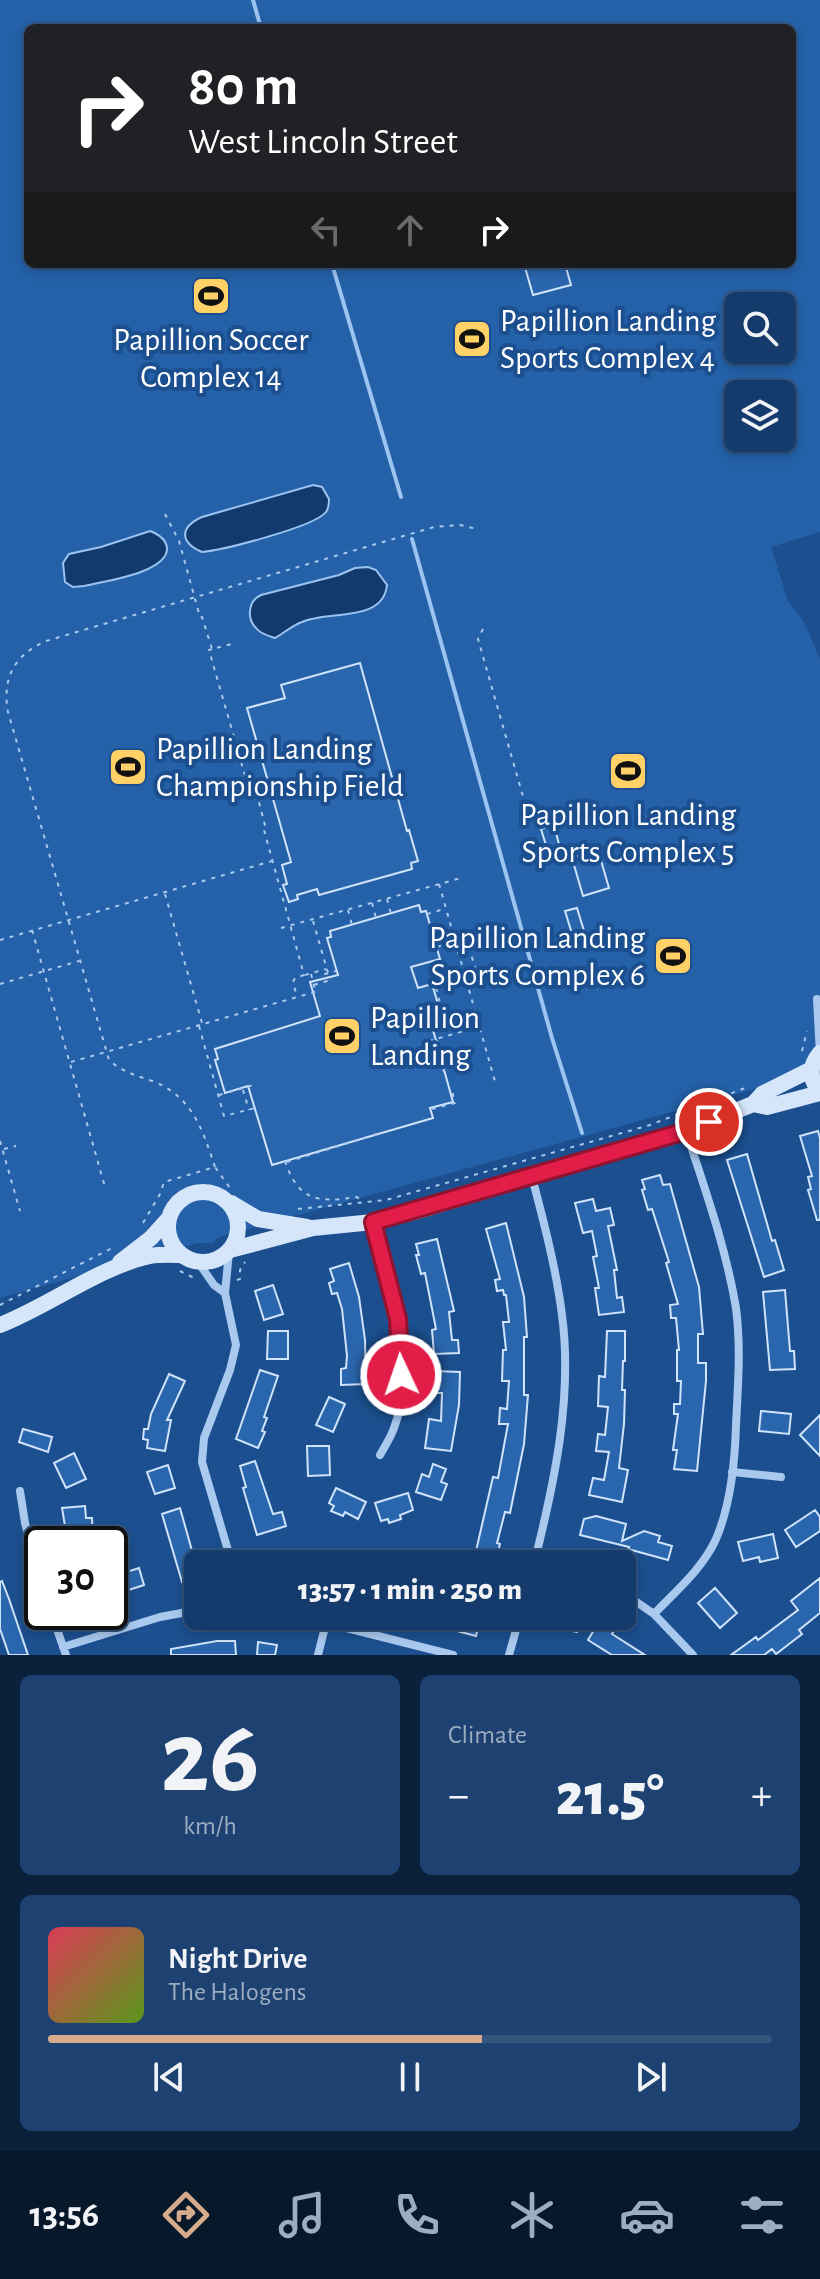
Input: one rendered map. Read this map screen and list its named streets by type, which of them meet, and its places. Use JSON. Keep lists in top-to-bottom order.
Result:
{
  "places": {
    "sports": [
      "Papillion Soccer Complex 14",
      "Papillion Landing Sports Complex 4",
      "Papillion Landing Championship Field",
      "Papillion Landing Sports Complex 5",
      "Papillion Landing Sports Complex 6",
      "Papillion Landing"
    ]
  },
  "page": {
    "turn": ["80 m", "West Lincoln Street"],
    "limit": "30",
    "trip": "13:57 · 1 min · 250 m",
    "tile": [
      ["26", "km/h"],
      "Climate"
    ],
    "heat": ["−", "21.5°", "+"],
    "song": ["Night Drive", "The Halogens"],
    "tabs": "13:56"
  }
}
